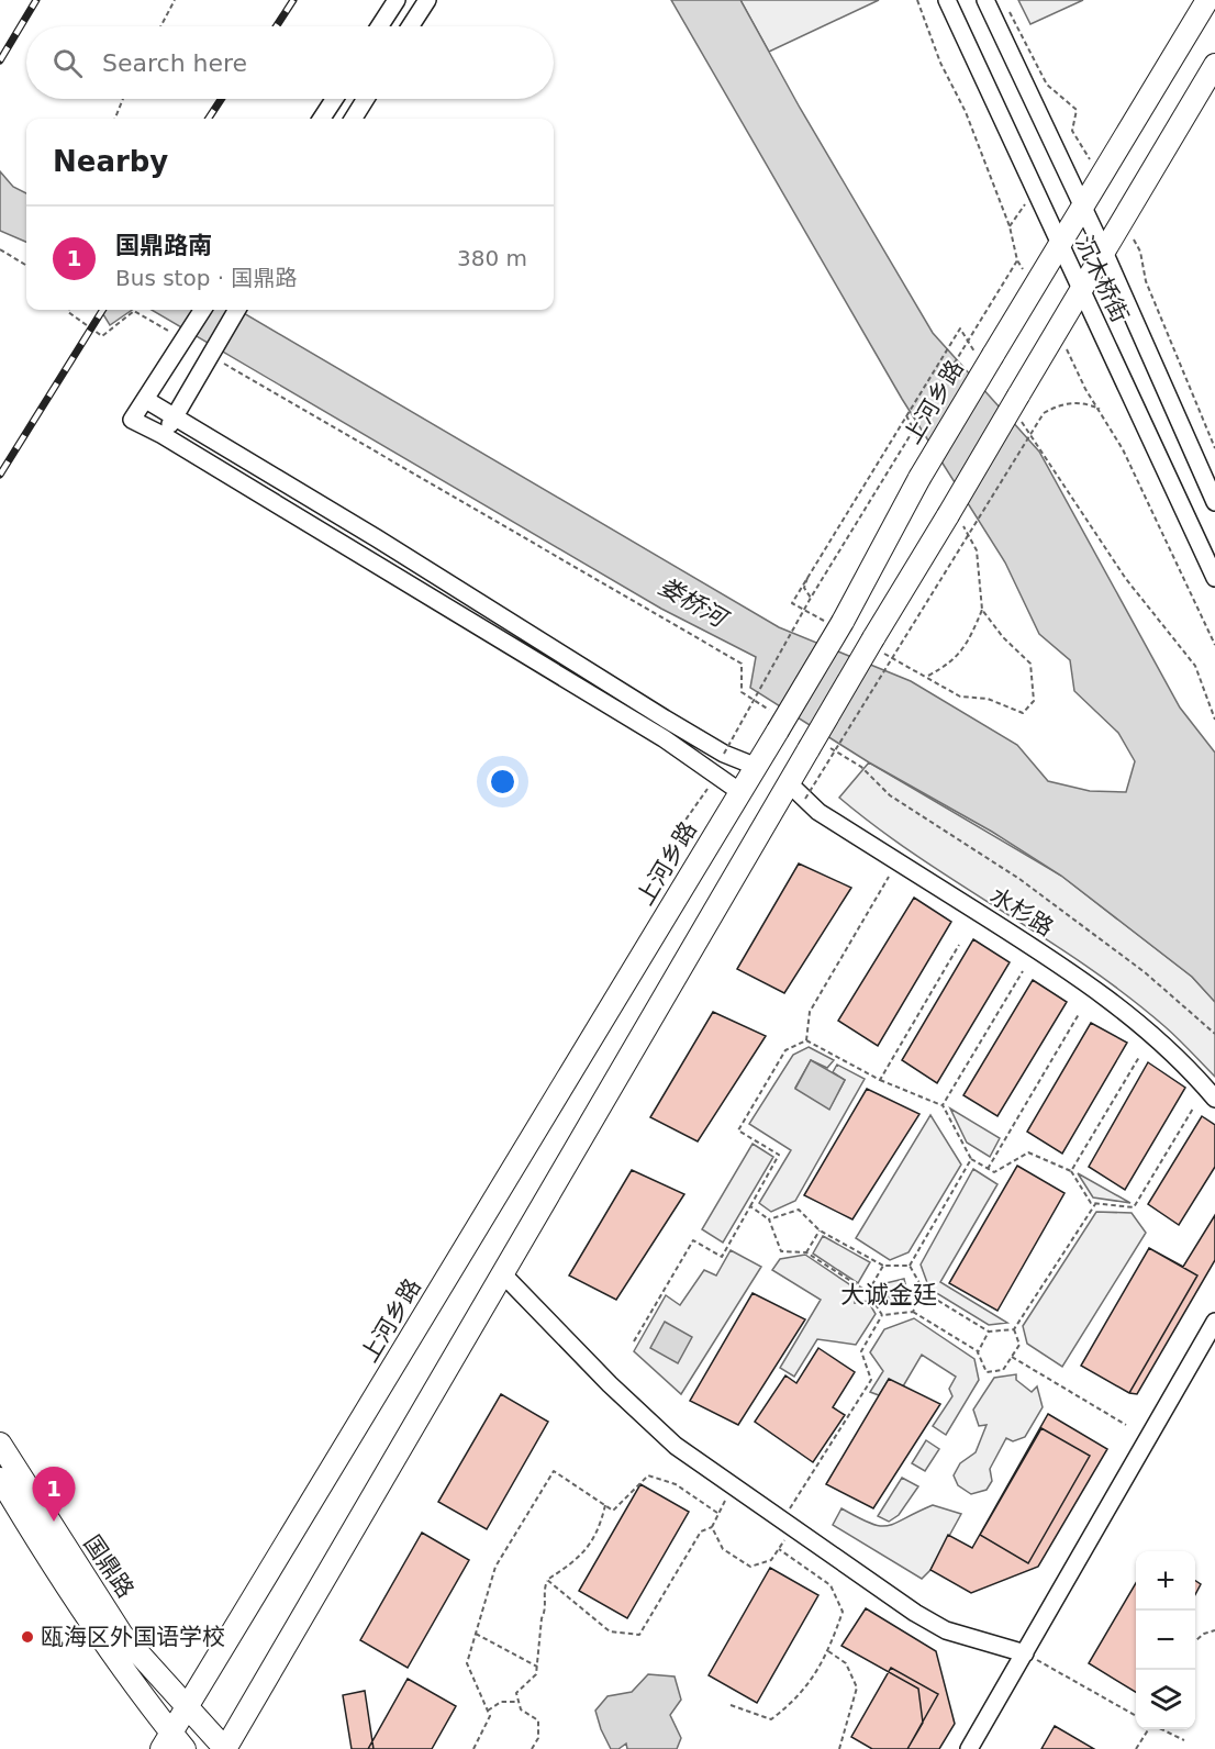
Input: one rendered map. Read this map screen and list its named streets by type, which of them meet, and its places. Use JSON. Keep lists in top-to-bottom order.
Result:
{
  "streets": {
    "main road": ["上河乡路", "国鼎路"],
    "street": ["沉木桥街", "水杉路"]
  },
  "crossings": [
    ["沉木桥街", "上河乡路"],
    ["上河乡路", "国鼎路"]
  ],
  "districts": ["大诚金廷"],
  "water": ["娄桥河"],
  "places": ["瓯海区外国语学校"],
  "page": {
    "search": "Search here",
    "heading": "Nearby",
    "list": [
      {
        "mark": "1",
        "name": "国鼎路南",
        "note": "Bus stop · 国鼎路",
        "value": "380 m"
      }
    ],
    "pins": "1",
    "map_buttons": ["+", "−"]
  }
}
